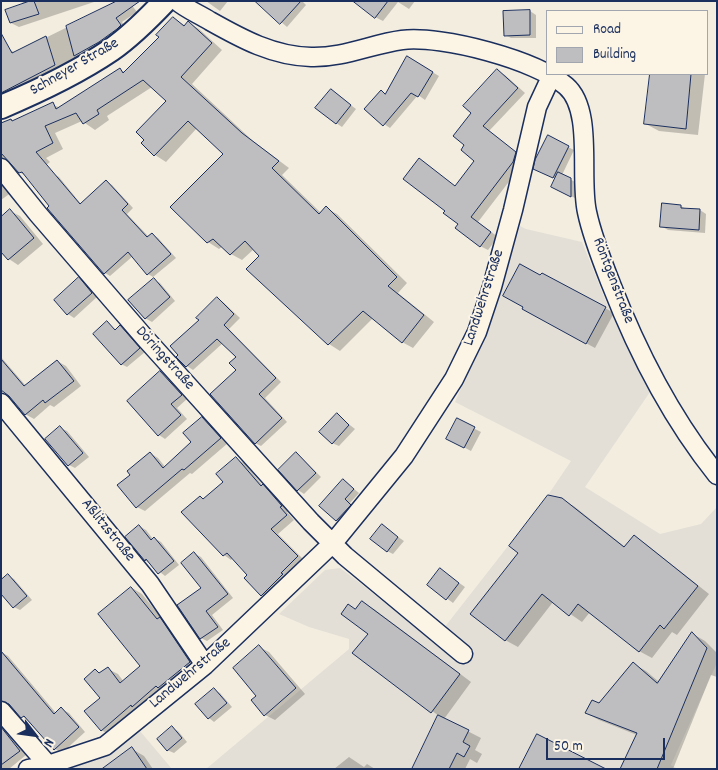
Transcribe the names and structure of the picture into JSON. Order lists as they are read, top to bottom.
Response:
{
  "streets": {
    "street": [
      "Schneyer Straße",
      "Röntgenstraße",
      "Landwehrstraße",
      "Döringstraße",
      "Aßlitzstraße"
    ]
  },
  "crossings": [
    ["Röntgenstraße", "Landwehrstraße"],
    ["Landwehrstraße", "Döringstraße"],
    ["Landwehrstraße", "Aßlitzstraße"]
  ],
  "legend": ["Road", "Building"],
  "scale_bar": "50 m",
  "north": "bottom right"
}
